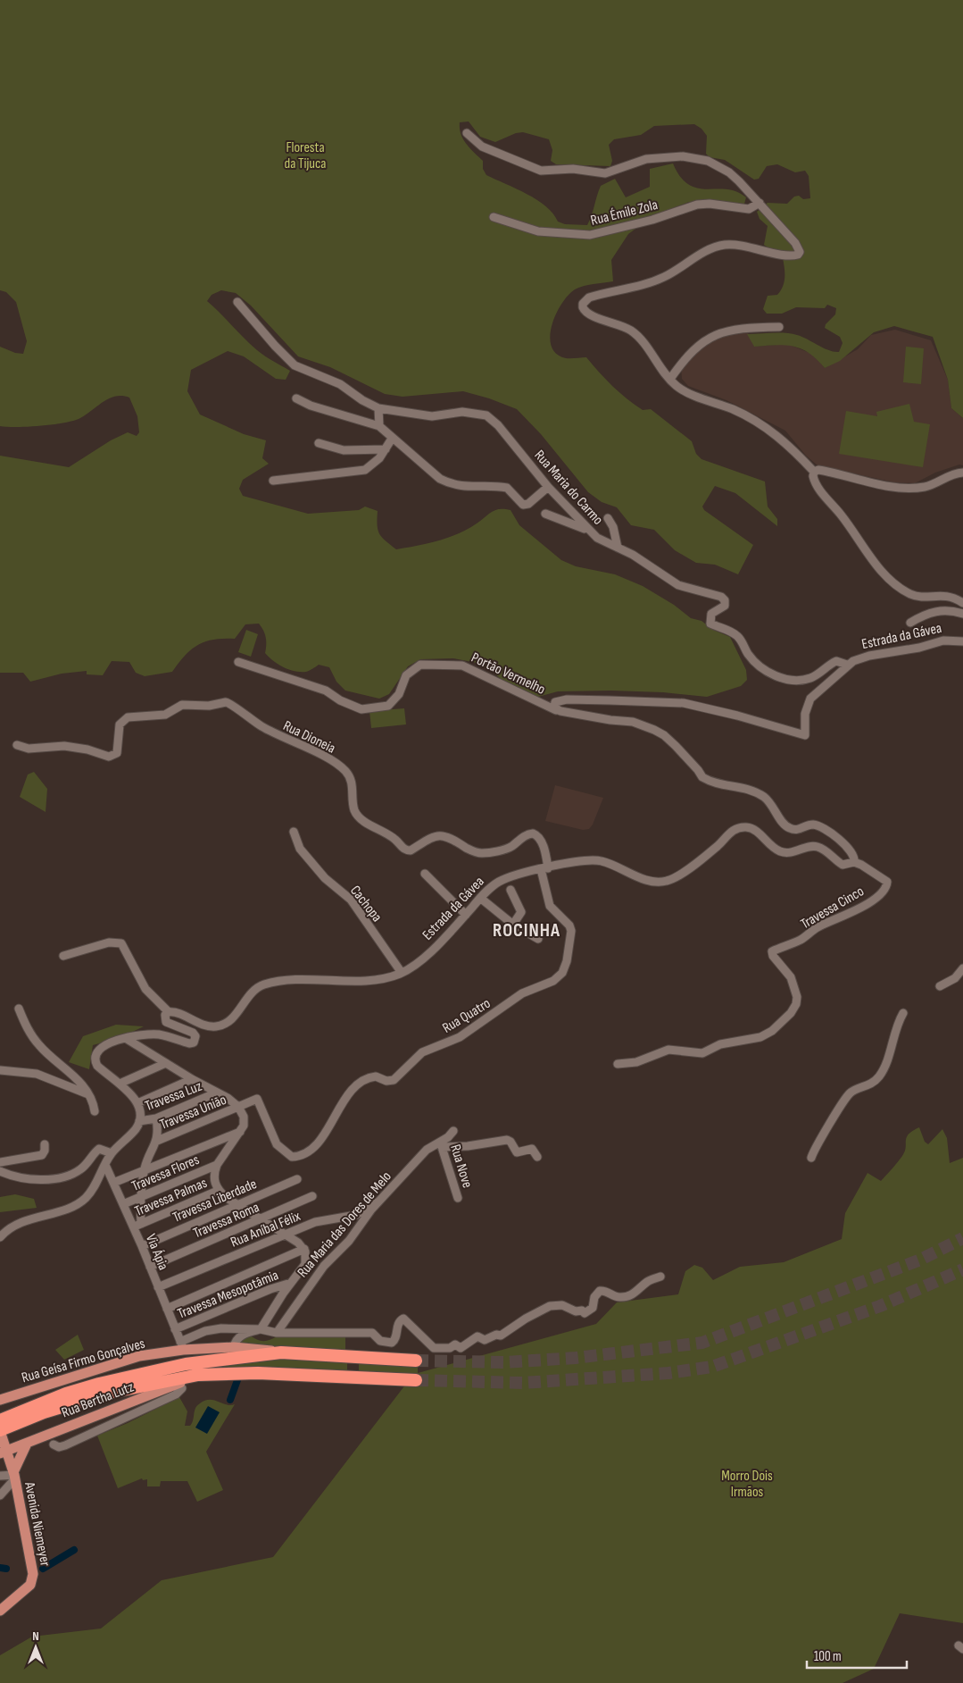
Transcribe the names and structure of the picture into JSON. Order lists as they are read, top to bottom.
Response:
{
  "streets": {
    "main road": ["Rua Geísa Firmo Gonçalves", "Rua Bertha Lutz", "Avenida Niemeyer"],
    "street": [
      "Rua Émile Zola",
      "Rua Maria do Carmo",
      "Estrada da Gávea",
      "Portão Vermelho",
      "Rua Dioneia",
      "Cachopa",
      "Travessa Cinco",
      "Rua Quatro",
      "Travessa Luz",
      "Travessa União",
      "Rua Nove",
      "Travessa Flores",
      "Travessa Palmas",
      "Travessa Liberdade",
      "Travessa Roma",
      "Rua Maria das Dores de Melo",
      "Rua Aníbal Félix",
      "Via Ápia",
      "Travessa Mesopotâmia"
    ]
  },
  "crossings": [
    ["Rua Maria do Carmo", "Estrada da Gávea"],
    ["Estrada da Gávea", "Portão Vermelho"],
    ["Estrada da Gávea", "Rua Dioneia"],
    ["Estrada da Gávea", "Cachopa"],
    ["Estrada da Gávea", "Travessa Cinco"],
    ["Estrada da Gávea", "Rua Quatro"],
    ["Rua Dioneia", "Rua Quatro"],
    ["Rua Quatro", "Travessa União"],
    ["Rua Nove", "Rua Maria das Dores de Melo"],
    ["Travessa Flores", "Via Ápia"],
    ["Travessa Palmas", "Via Ápia"],
    ["Travessa Liberdade", "Via Ápia"],
    ["Travessa Roma", "Via Ápia"],
    ["Rua Maria das Dores de Melo", "Rua Aníbal Félix"],
    ["Rua Aníbal Félix", "Via Ápia"],
    ["Via Ápia", "Travessa Mesopotâmia"],
    ["Via Ápia", "Rua Geísa Firmo Gonçalves"],
    ["Rua Bertha Lutz", "Avenida Niemeyer"]
  ],
  "districts": ["ROCINHA"],
  "parks": ["Floresta da Tijuca", "Morro Dois Irmãos"],
  "scale_bar": "100 m",
  "north": "top"
}
